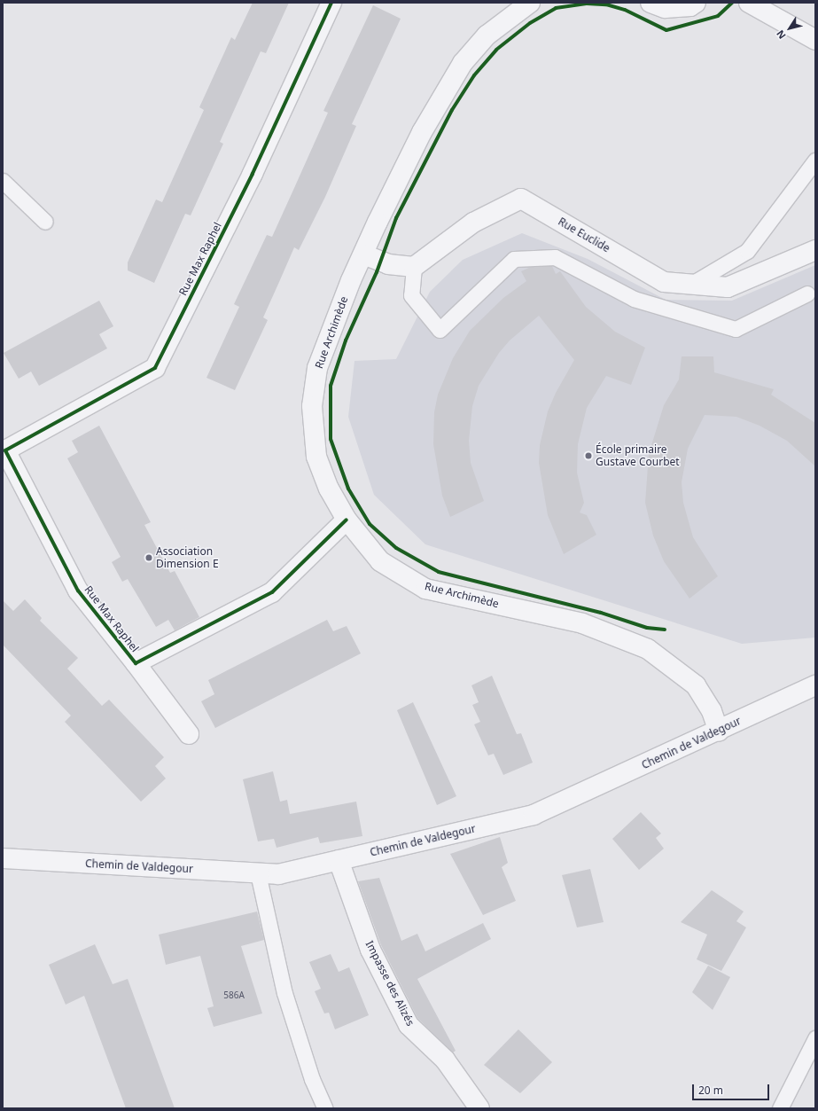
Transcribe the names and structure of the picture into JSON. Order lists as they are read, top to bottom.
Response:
{
  "streets": {
    "street": [
      "Rue Euclide",
      "Rue Max Raphel",
      "Rue Archimède",
      "Chemin de Valdegour",
      "Impasse des Alizés"
    ]
  },
  "crossings": [
    ["Rue Max Raphel", "Rue Archimède"],
    ["Rue Archimède", "Chemin de Valdegour"],
    ["Chemin de Valdegour", "Impasse des Alizés"]
  ],
  "places": ["École primaire Gustave Courbet", "Association Dimension E"],
  "house_numbers": ["586A"],
  "scale_bar": "20 m",
  "north": "bottom left"
}
